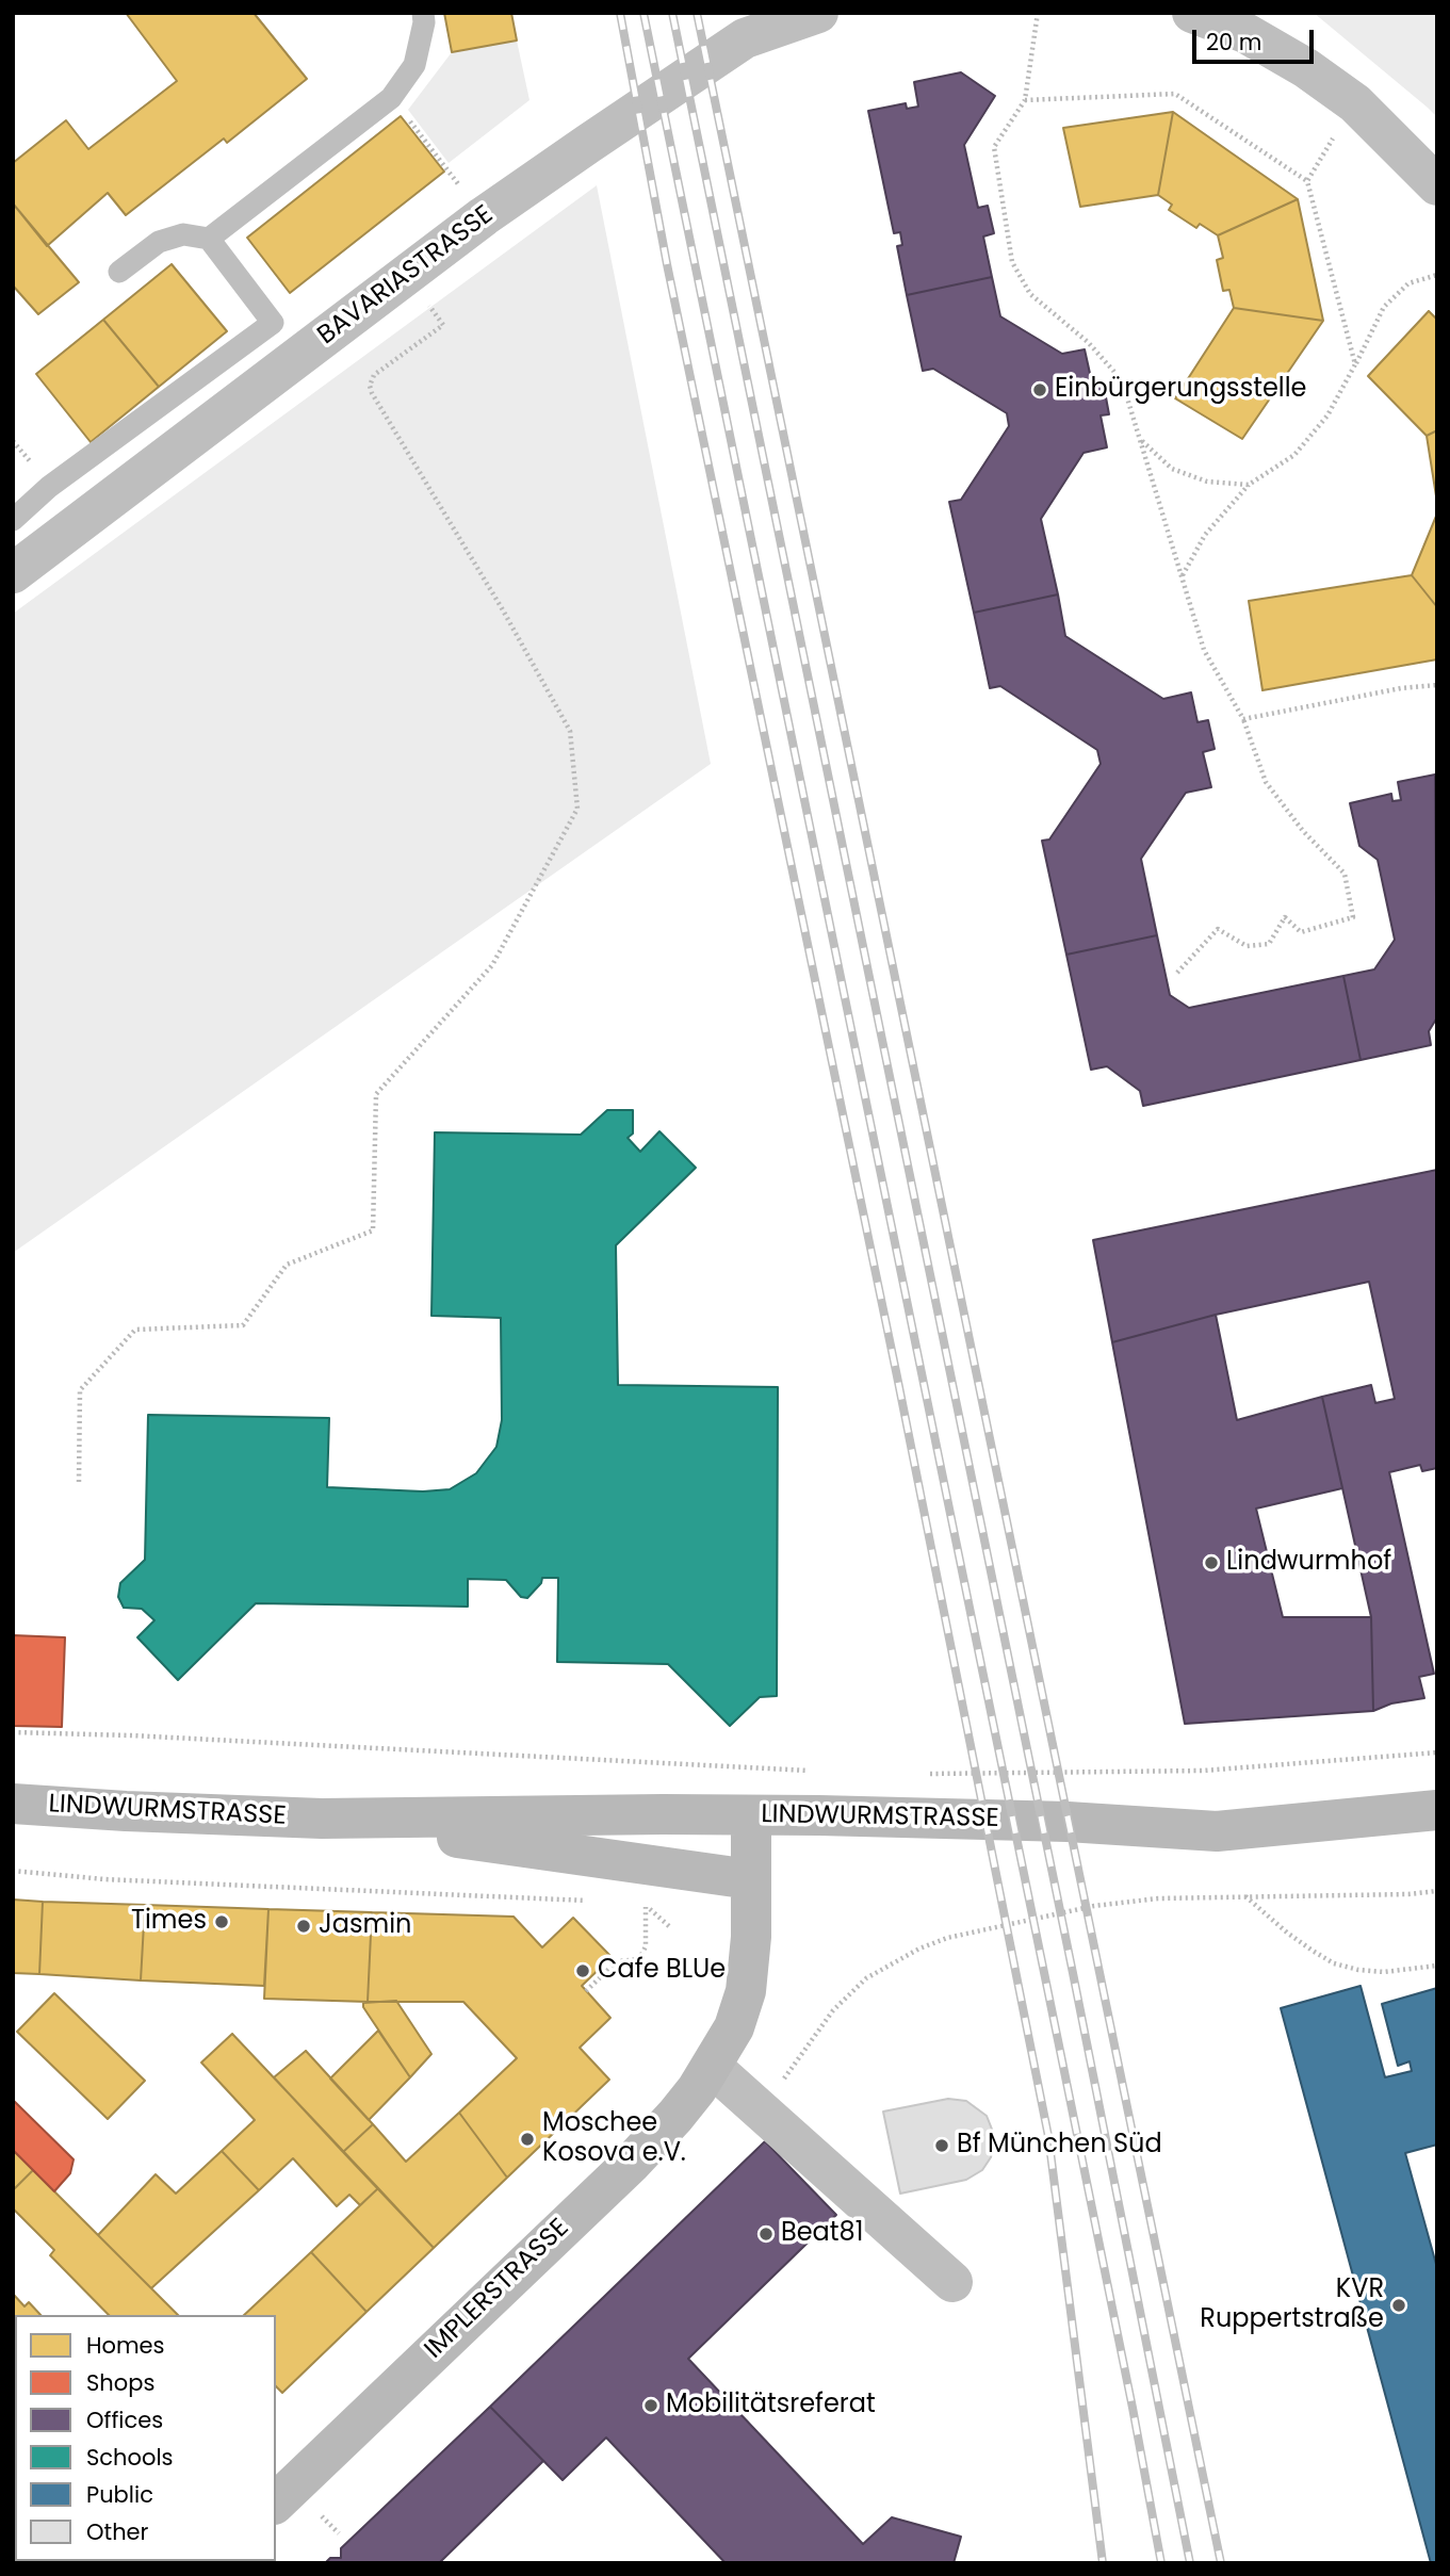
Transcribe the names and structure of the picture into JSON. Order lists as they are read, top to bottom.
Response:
{
  "streets": {
    "main road": ["LINDWURMSTRASSE", "IMPLERSTRASSE"],
    "street": ["BAVARIASTRASSE"]
  },
  "crossings": [
    ["LINDWURMSTRASSE", "IMPLERSTRASSE"]
  ],
  "places": [
    "Einbürgerungsstelle",
    "Lindwurmhof",
    "Times",
    "Jasmin",
    "Cafe BLUe",
    "Moschee Kosova e.V.",
    "Bf München Süd",
    "Beat81",
    "KVR Ruppertstraße",
    "Mobilitätsreferat"
  ],
  "legend": [
    "Homes",
    "Shops",
    "Offices",
    "Schools",
    "Public",
    "Other"
  ],
  "scale_bar": "20 m"
}
